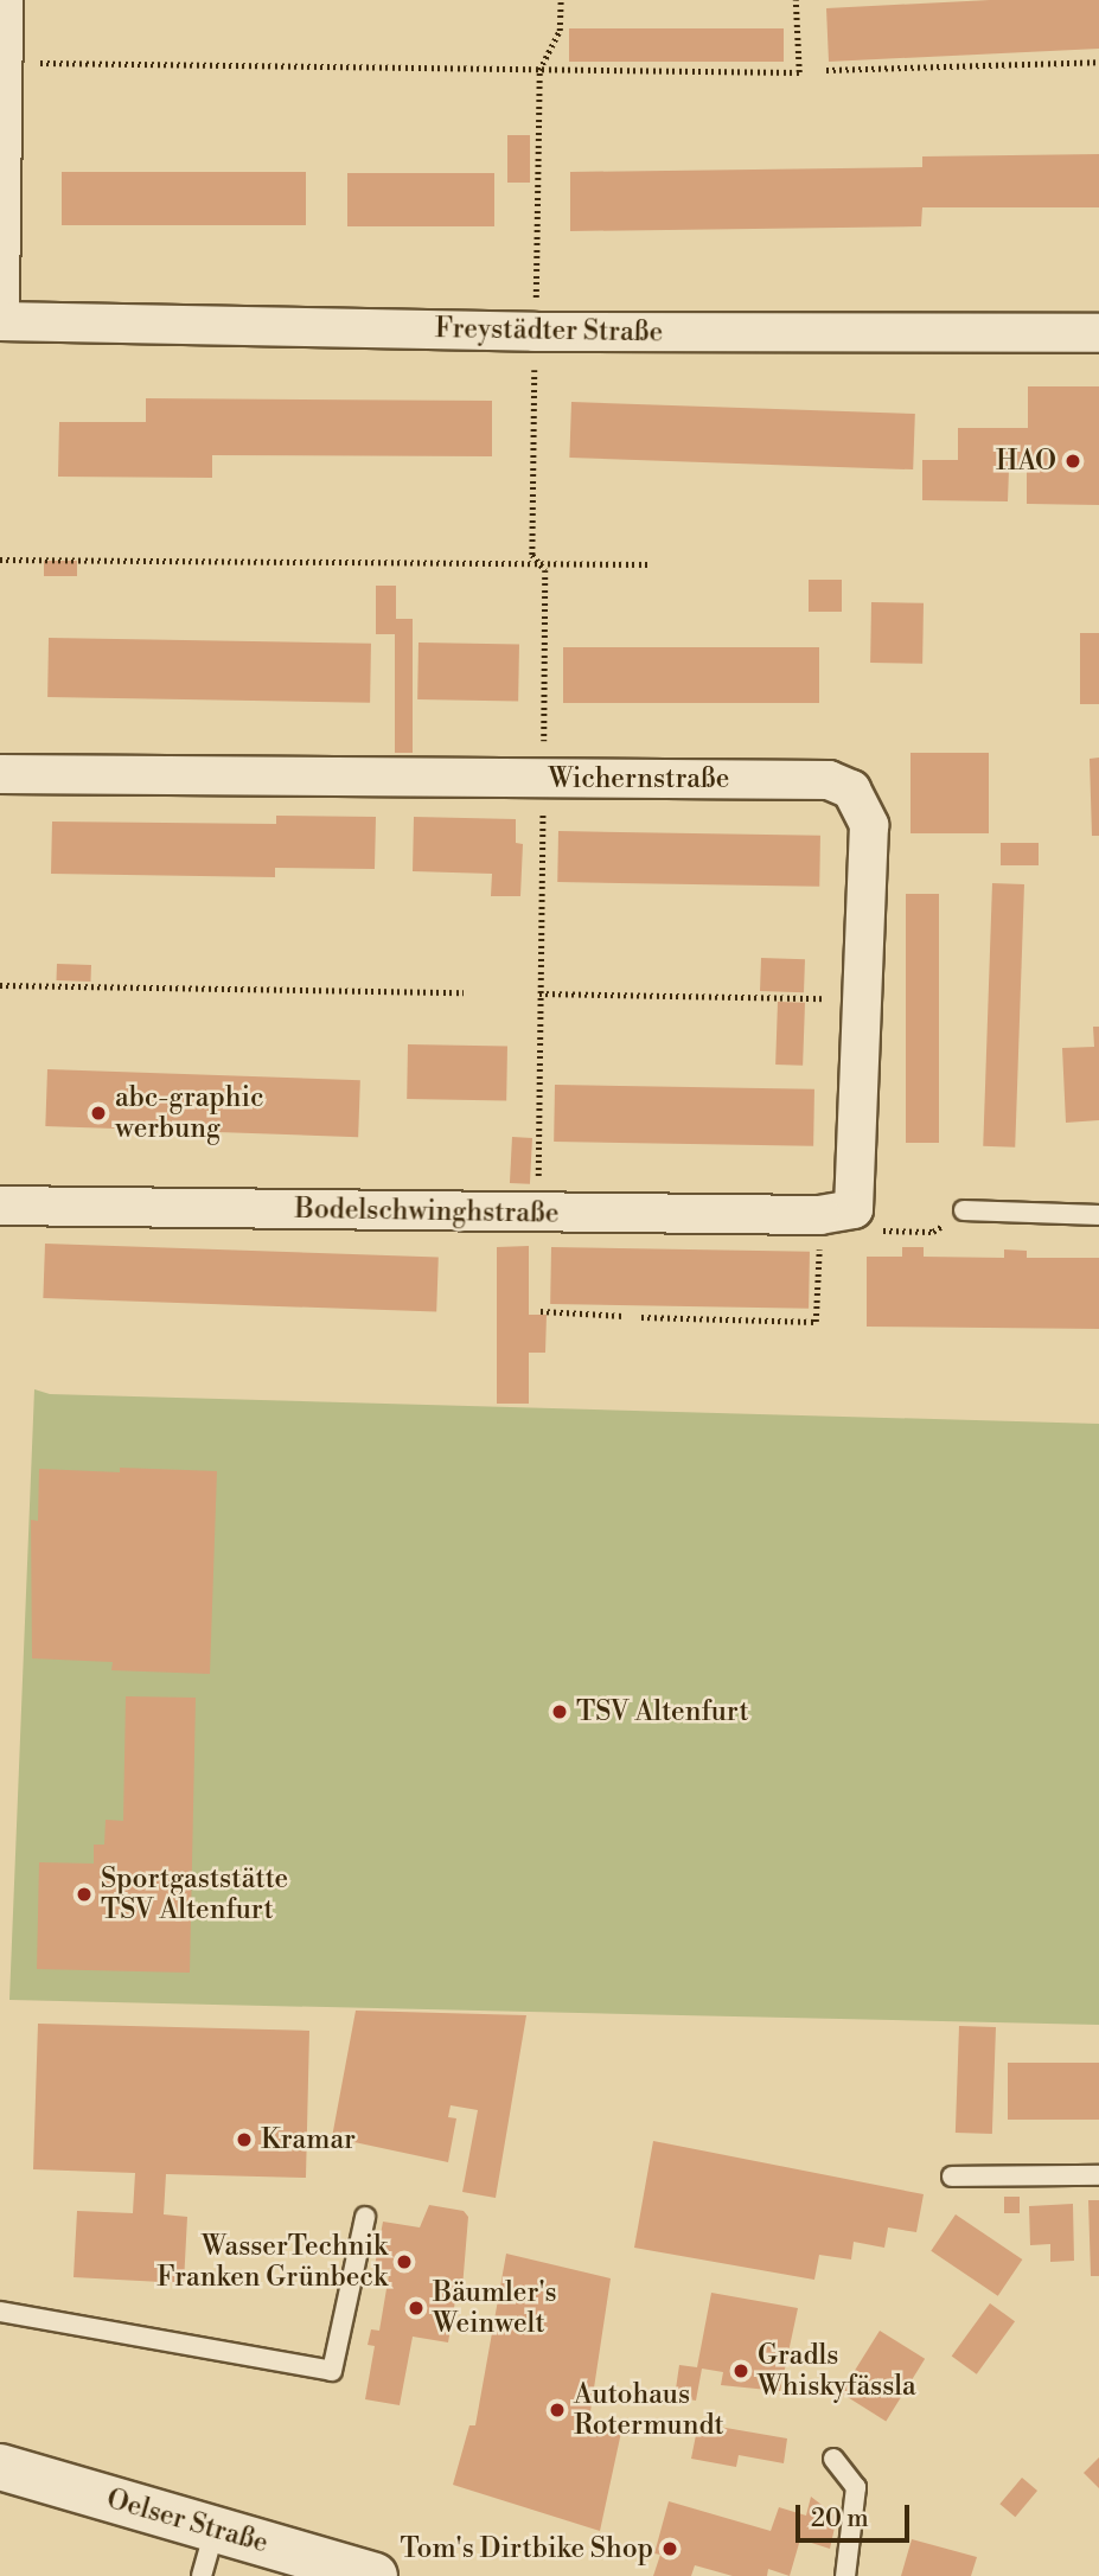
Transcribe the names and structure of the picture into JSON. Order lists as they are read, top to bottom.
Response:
{
  "streets": {
    "main road": ["Oelser Straße"],
    "street": ["Freystädter Straße", "Wichernstraße", "Bodelschwinghstraße"]
  },
  "crossings": [
    ["Wichernstraße", "Bodelschwinghstraße"]
  ],
  "places": [
    "HAO",
    "abc-graphic werbung",
    "TSV Altenfurt",
    "Sportgaststätte TSV Altenfurt",
    "Kramar",
    "WasserTechnik Franken Grünbeck",
    "Bäumler's Weinwelt",
    "Gradls Whiskyfässla",
    "Autohaus Rotermundt",
    "Tom's Dirtbike Shop"
  ],
  "scale_bar": "20 m"
}
